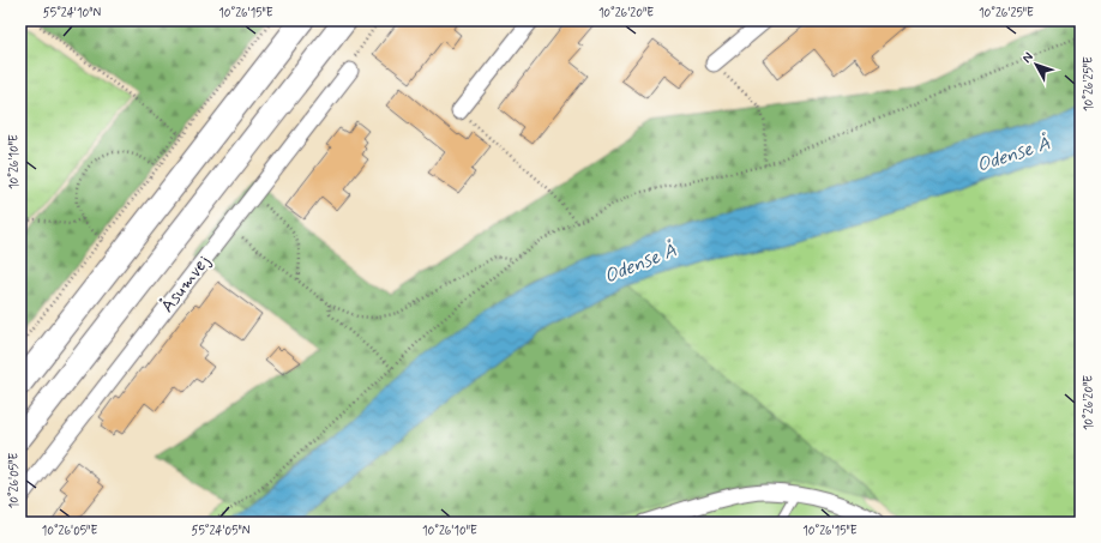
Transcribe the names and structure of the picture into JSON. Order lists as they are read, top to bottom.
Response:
{
  "streets": {
    "street": ["Åsumvej"]
  },
  "water": ["Odense Å"],
  "north": "top left",
  "coordinates": [
    "55°24'10\"N",
    "10°26'15\"E",
    "10°26'20\"E",
    "10°26'25\"E",
    "10°26'10\"E",
    "10°26'05\"E",
    "55°24'05\"N"
  ]
}
